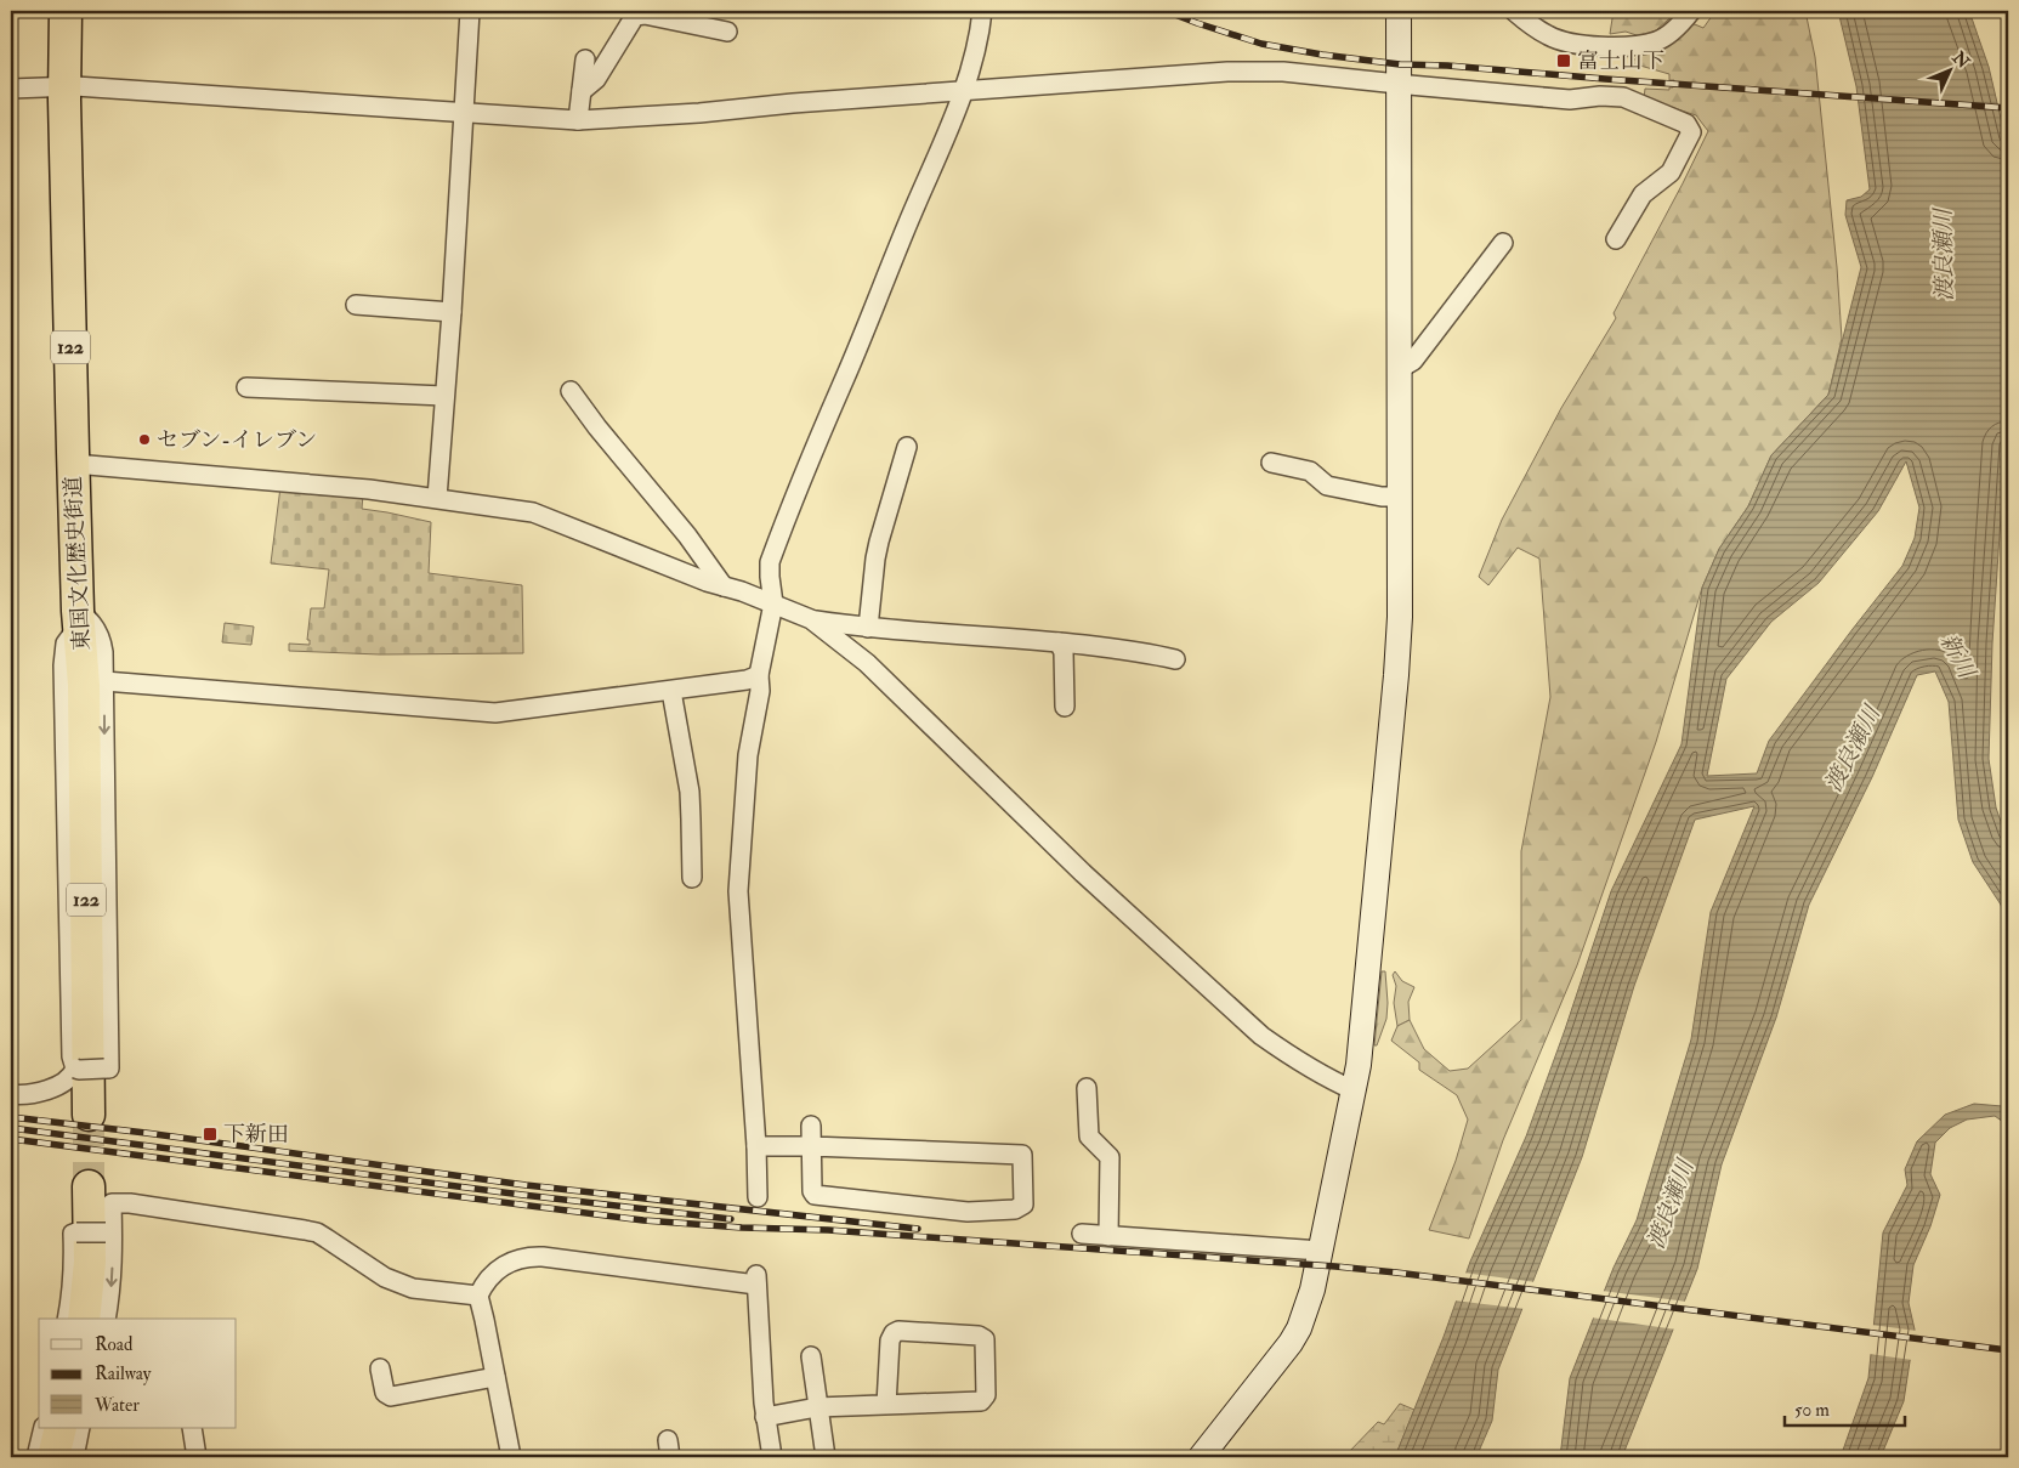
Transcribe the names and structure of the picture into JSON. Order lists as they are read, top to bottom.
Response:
{
  "streets": {
    "highway": ["122", "東国文化歴史街道"]
  },
  "water": ["渡良瀬川", "新川"],
  "places": {
    "transit": ["富士山下", "下新田"],
    "other": ["セブン-イレブン"]
  },
  "legend": ["Road", "Railway", "Water"],
  "scale_bar": "50 m",
  "north": "top right"
}
